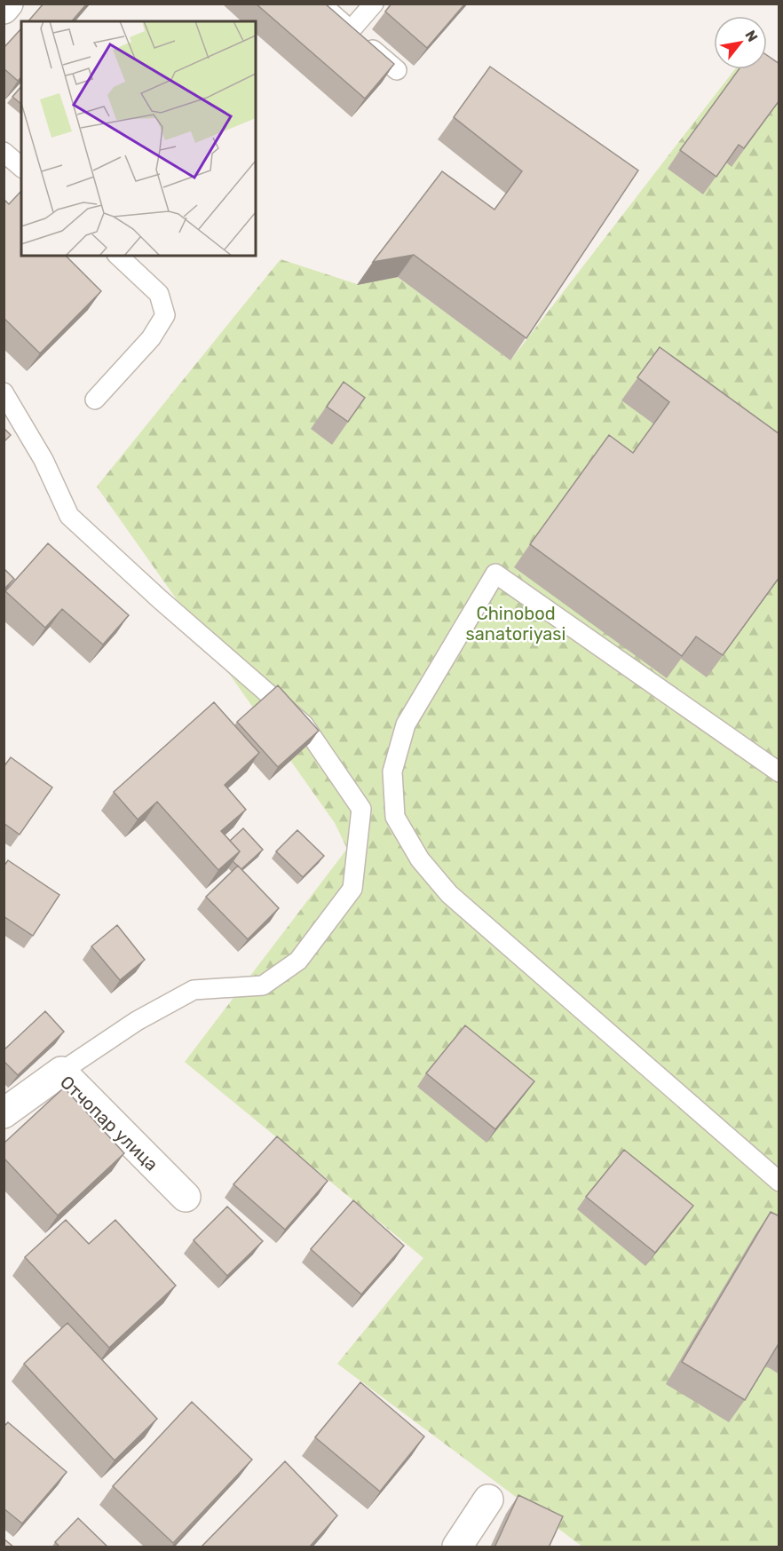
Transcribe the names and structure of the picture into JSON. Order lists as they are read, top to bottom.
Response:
{
  "streets": {
    "street": ["Отчопар улица"]
  },
  "parks": ["Chinobod sanatoriyasi"],
  "north": "top right"
}
